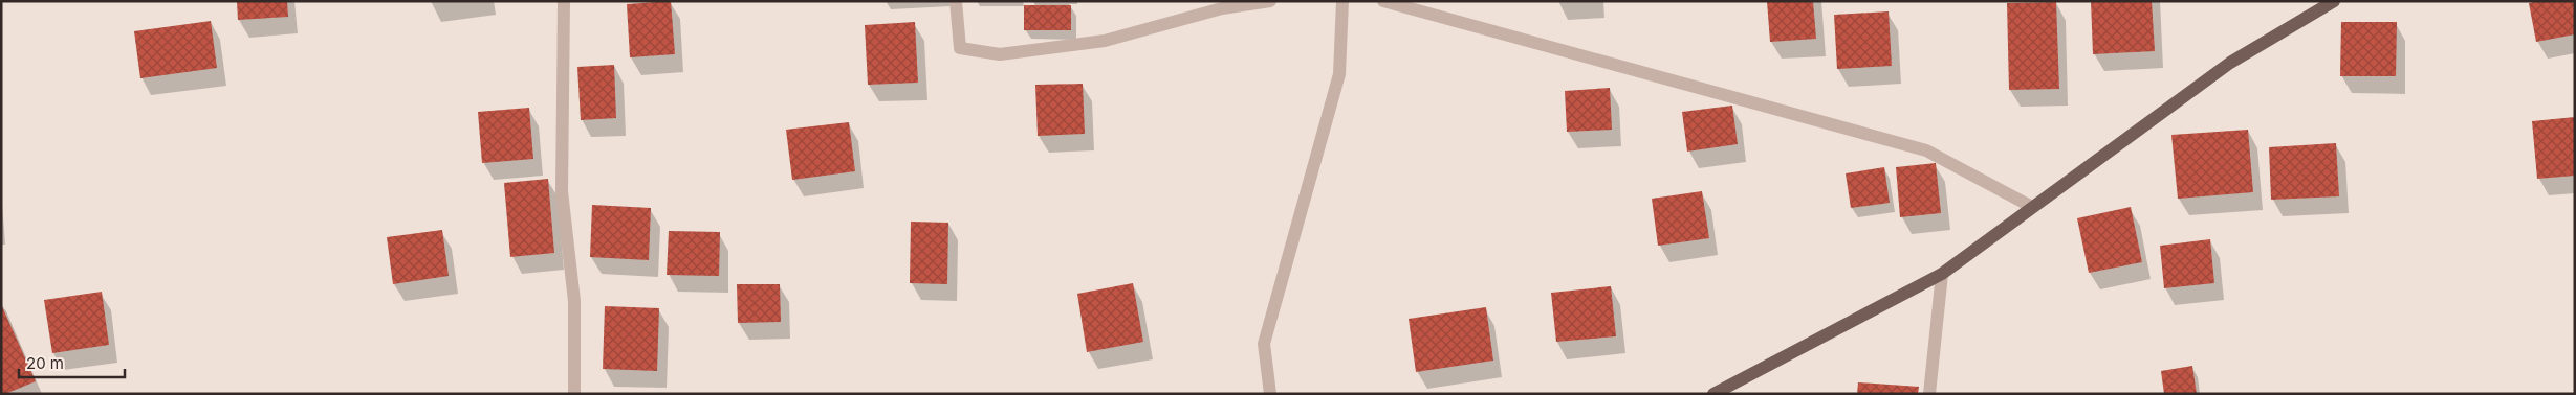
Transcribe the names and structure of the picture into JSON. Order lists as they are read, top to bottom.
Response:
{
  "scale_bar": "20 m"
}
